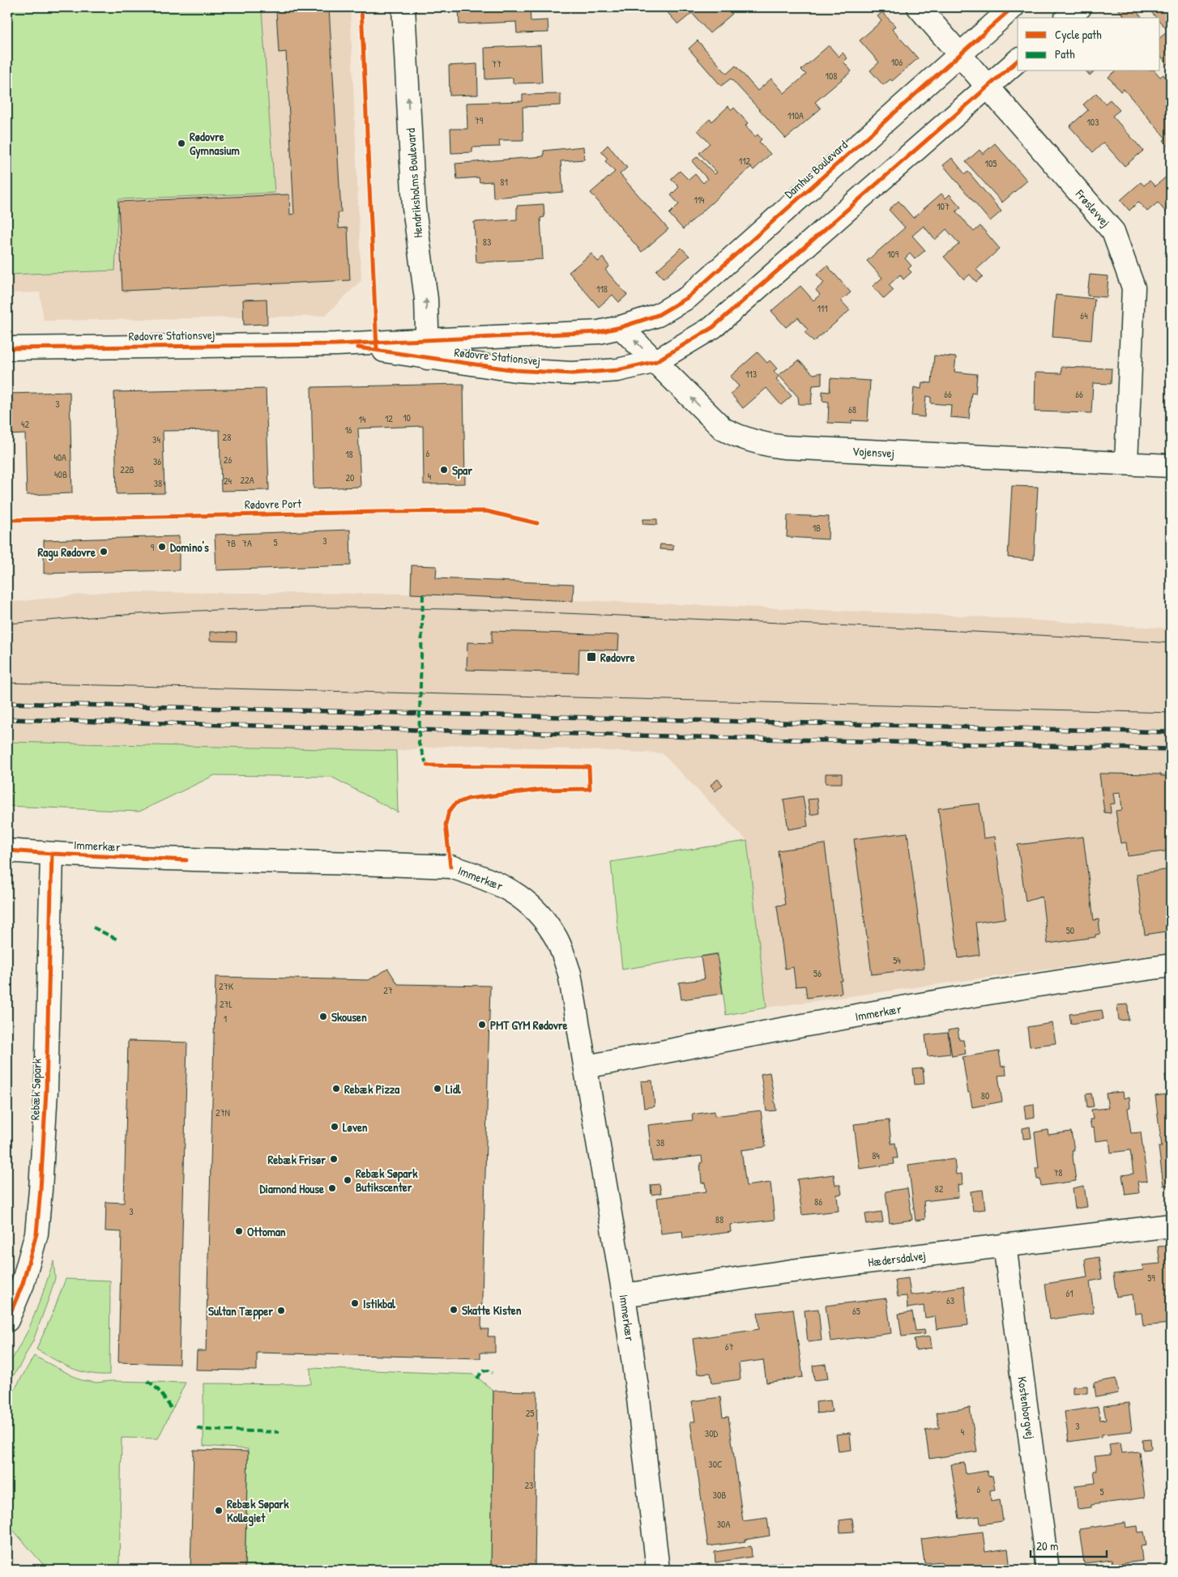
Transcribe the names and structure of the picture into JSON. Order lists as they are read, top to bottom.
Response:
{
  "streets": {
    "street": [
      "Damhus Boulevard",
      "Hendriksholms Boulevard",
      "Frøslevvej",
      "Rødovre Stationsvej",
      "Vojensvej",
      "Immerkær",
      "Rebæk Søpark",
      "Hædersdalvej",
      "Kostenborgvej"
    ],
    "cycle path": ["Rødovre Port"]
  },
  "crossings": [
    ["Damhus Boulevard", "Frøslevvej"],
    ["Damhus Boulevard", "Rødovre Stationsvej"],
    ["Damhus Boulevard", "Vojensvej"],
    ["Hendriksholms Boulevard", "Rødovre Stationsvej"],
    ["Frøslevvej", "Vojensvej"],
    ["Rødovre Stationsvej", "Vojensvej"],
    ["Immerkær", "Rebæk Søpark"],
    ["Immerkær", "Hædersdalvej"],
    ["Hædersdalvej", "Kostenborgvej"]
  ],
  "one_way": ["Hendriksholms Boulevard", "Vojensvej"],
  "places": {
    "other": [
      "Rødovre Gymnasium",
      "Spar",
      "Domino's",
      "Ragu Rødovre",
      "Skousen",
      "PMT GYM Rødovre",
      "Rebæk Pizza",
      "Lidl",
      "Løven",
      "Rebæk Frisør",
      "Rebæk Søpark Butikscenter",
      "Diamond House",
      "Ottoman",
      "Istikbal",
      "Skatte Kisten",
      "Sultan Tæpper",
      "Rebæk Søpark Kollegiet"
    ],
    "transit": ["Rødovre"]
  },
  "house_numbers": [
    "106",
    "77",
    "108",
    "110A",
    "79",
    "103",
    "112",
    "105",
    "81",
    "114",
    "107",
    "83",
    "109",
    "118",
    "111",
    "64",
    "113",
    "66",
    "66",
    "3",
    "68",
    "10",
    "12",
    "14",
    "42",
    "16",
    "28",
    "34",
    "6",
    "18",
    "40A",
    "26",
    "36",
    "22B",
    "40B",
    "4",
    "20",
    "22A",
    "24",
    "38",
    "1B",
    "3",
    "5",
    "7B",
    "7A",
    "9",
    "50",
    "54",
    "56",
    "27K",
    "27",
    "27L",
    "1",
    "80",
    "27N",
    "38",
    "84",
    "78",
    "82",
    "86",
    "3",
    "88",
    "59",
    "61",
    "63",
    "65",
    "67",
    "25",
    "3",
    "4",
    "30D",
    "30C",
    "23",
    "6",
    "5",
    "30B",
    "30A"
  ],
  "legend": ["Cycle path", "Path"],
  "scale_bar": "20 m"
}
